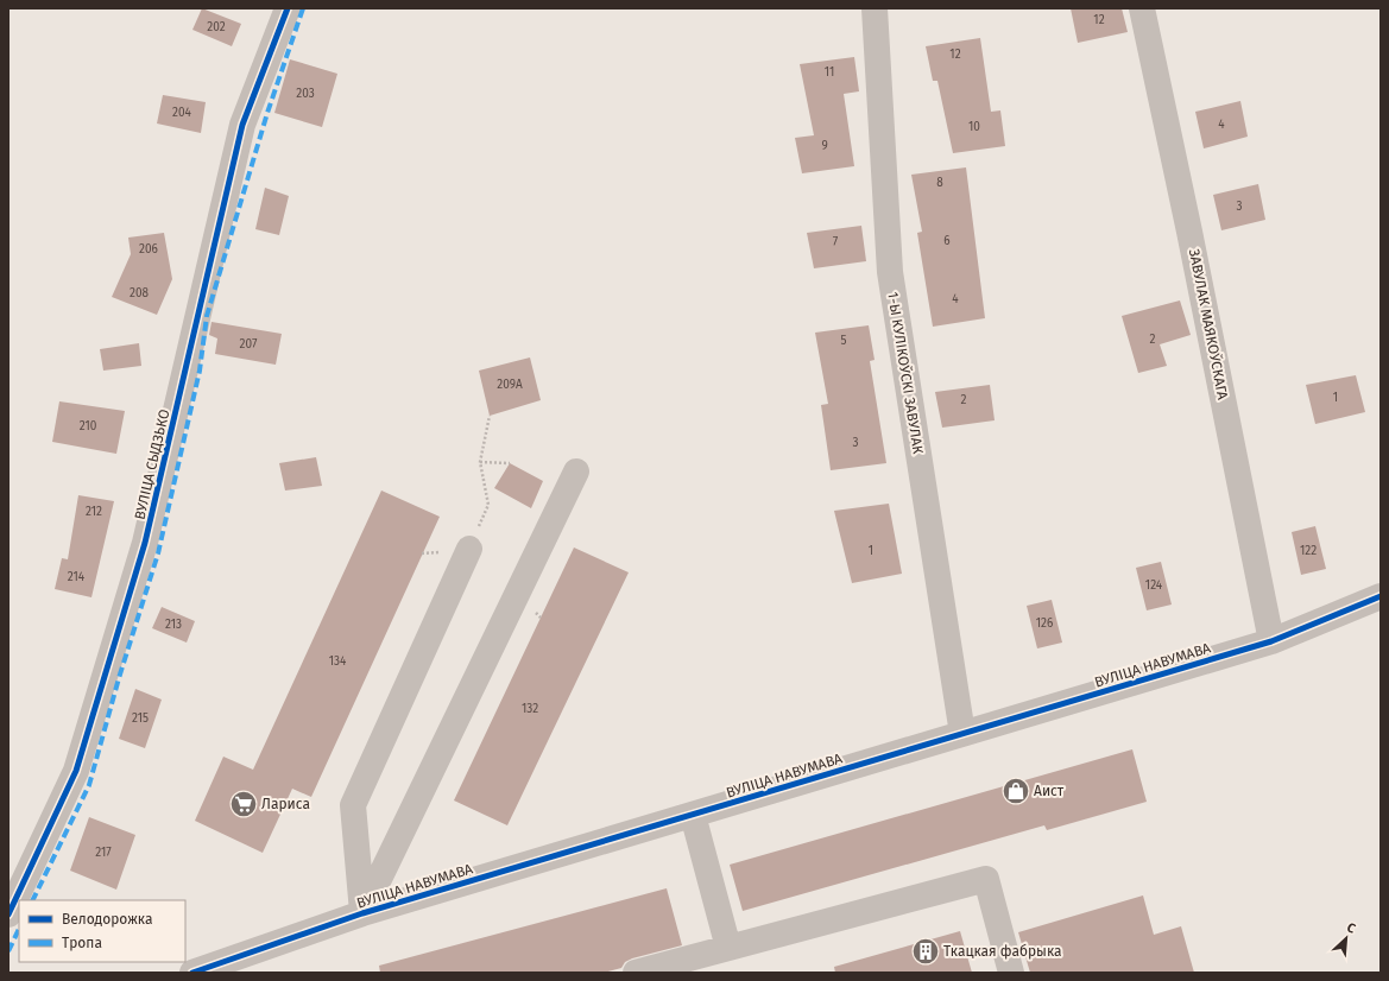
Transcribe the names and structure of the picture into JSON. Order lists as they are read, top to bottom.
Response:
{
  "streets": {
    "street": [
      "ЗАВУЛАК МАЯКОЎСКАГА",
      "1-Ы КУЛІКОЎСКІ ЗАВУЛАК",
      "ВУЛІЦА СЫДЗЬКО",
      "ВУЛІЦА НАВУМАВА"
    ]
  },
  "crossings": [
    ["ЗАВУЛАК МАЯКОЎСКАГА", "ВУЛІЦА НАВУМАВА"],
    ["1-Ы КУЛІКОЎСКІ ЗАВУЛАК", "ВУЛІЦА НАВУМАВА"]
  ],
  "places": {
    "shop": ["Аист"],
    "supermarket": ["Лариса"],
    "building": ["Ткацкая фабрыка"]
  },
  "house_numbers": [
    "12",
    "202",
    "12",
    "11",
    "203",
    "204",
    "4",
    "10",
    "9",
    "8",
    "3",
    "6",
    "7",
    "206",
    "208",
    "4",
    "2",
    "5",
    "207",
    "209А",
    "1",
    "2",
    "210",
    "3",
    "212",
    "1",
    "122",
    "214",
    "124",
    "126",
    "213",
    "134",
    "132",
    "215",
    "217"
  ],
  "legend": ["Велодорожка", "Тропа"],
  "north": "top right"
}
